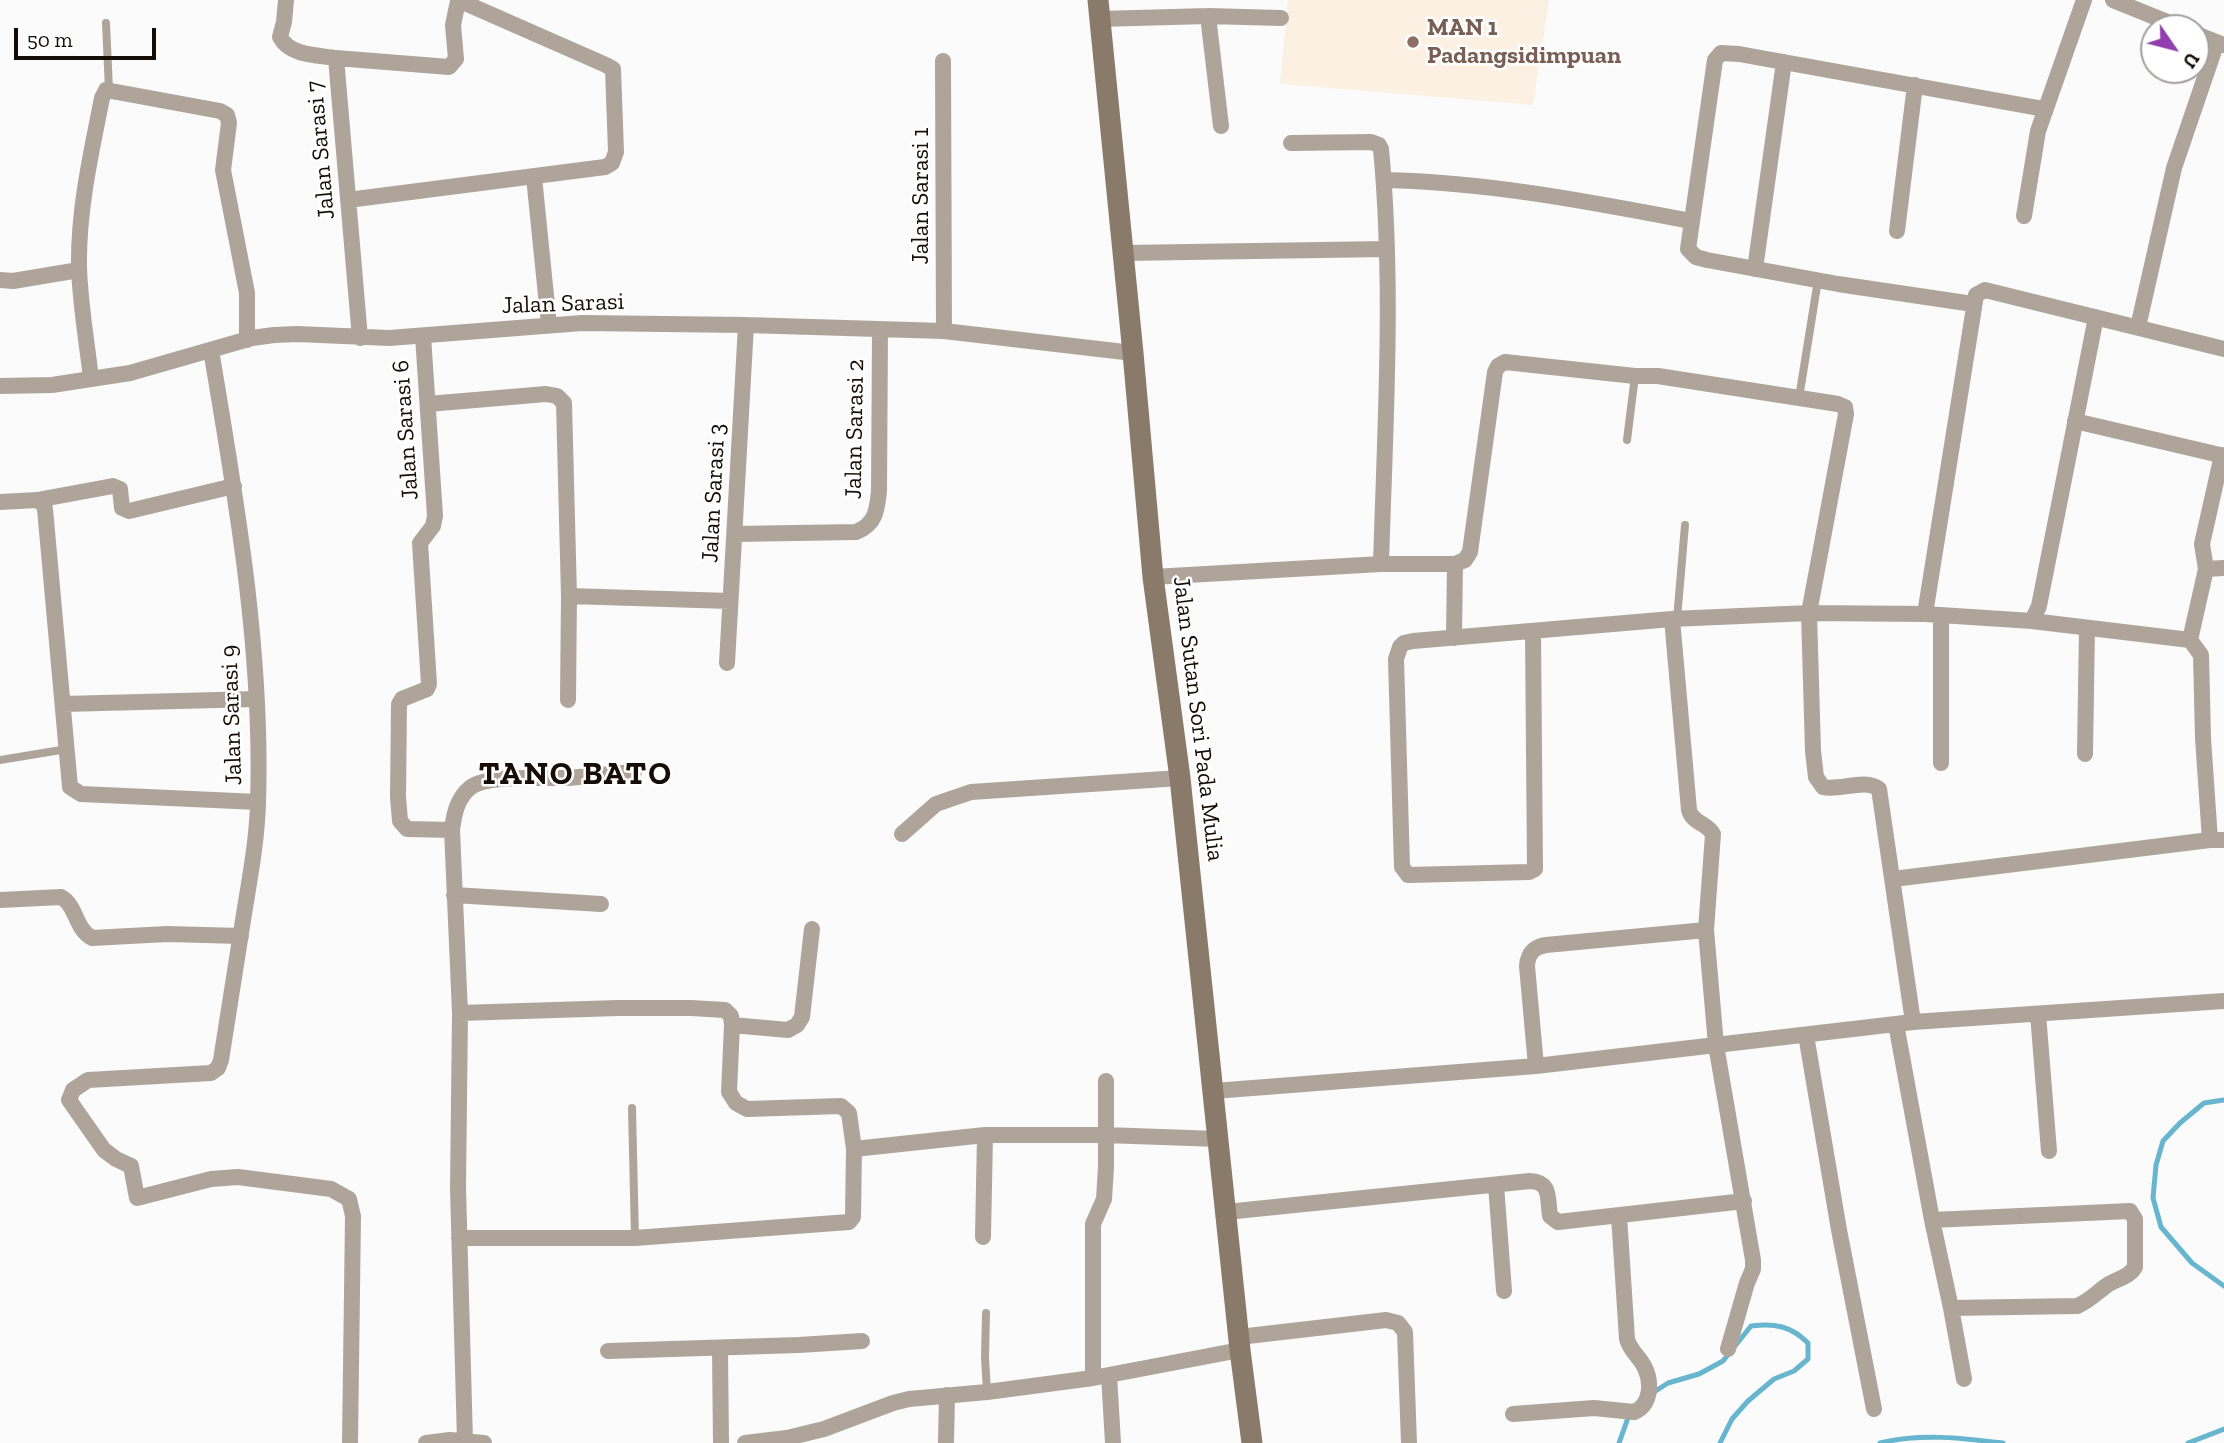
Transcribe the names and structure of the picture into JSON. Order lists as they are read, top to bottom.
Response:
{
  "streets": {
    "street": [
      "Jalan Sarasi 7",
      "Jalan Sarasi 1",
      "Jalan Sarasi",
      "Jalan Sarasi 2",
      "Jalan Sarasi 6",
      "Jalan Sarasi 3",
      "Jalan Sarasi 9",
      "Jalan Sutan Sori Pada Mulia"
    ]
  },
  "crossings": [
    ["Jalan Sarasi 7", "Jalan Sarasi"],
    ["Jalan Sarasi 1", "Jalan Sarasi"],
    ["Jalan Sarasi", "Jalan Sarasi 2"],
    ["Jalan Sarasi", "Jalan Sarasi 6"],
    ["Jalan Sarasi", "Jalan Sarasi 3"],
    ["Jalan Sarasi", "Jalan Sarasi 9"],
    ["Jalan Sarasi", "Jalan Sutan Sori Pada Mulia"],
    ["Jalan Sarasi 2", "Jalan Sarasi 3"]
  ],
  "districts": ["TANO BATO"],
  "places": ["MAN 1 Padangsidimpuan"],
  "scale_bar": "50 m",
  "north": "bottom right"
}
